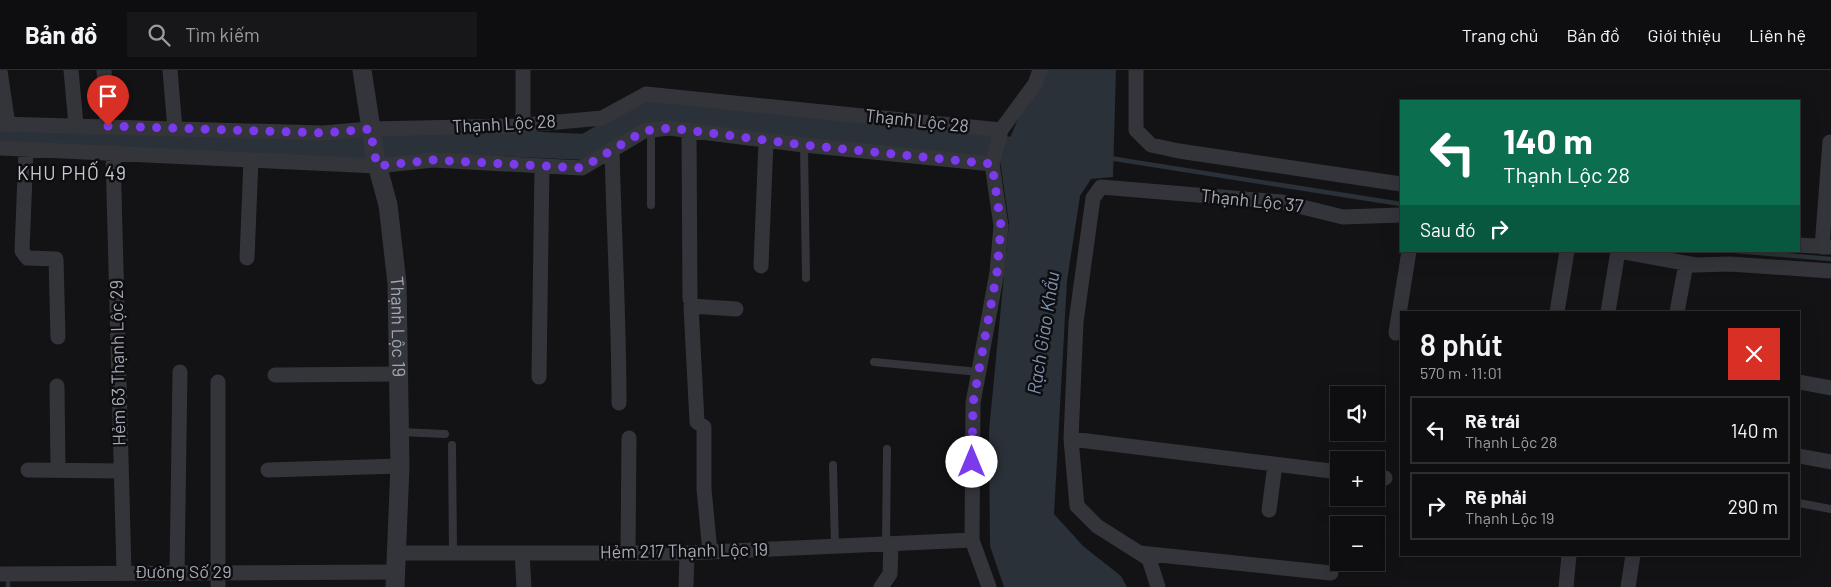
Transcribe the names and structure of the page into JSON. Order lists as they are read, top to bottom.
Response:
{
  "streets": {
    "street": [
      "Thạnh Lộc 28",
      "Thạnh Lộc 37",
      "Thạnh Lộc 19",
      "Hẻm 63 Thạnh Lộc 29",
      "Hẻm 217 Thạnh Lộc 19",
      "Đường Số 29"
    ]
  },
  "crossings": [
    ["Thạnh Lộc 28", "Thạnh Lộc 19"],
    ["Thạnh Lộc 28", "Hẻm 63 Thạnh Lộc 29"],
    ["Thạnh Lộc 19", "Hẻm 217 Thạnh Lộc 19"],
    ["Thạnh Lộc 19", "Đường Số 29"],
    ["Hẻm 63 Thạnh Lộc 29", "Đường Số 29"]
  ],
  "districts": ["KHU PHỐ 49"],
  "water": ["Rạch Giao Khẩu"],
  "page": {
    "header": "Bản đồ",
    "search": "Tìm kiếm",
    "nav": [
      "Trang chủ",
      "Bản đồ",
      "Giới thiệu",
      "Liên hệ"
    ],
    "turn": ["140 m", "Thạnh Lộc 28"],
    "then": "Sau đó",
    "heading": ["8 phút", "570 m · 11:01"],
    "map_buttons": ["+", "−"],
    "list": [
      {
        "name": "Rẽ trái",
        "note": "Thạnh Lộc 28",
        "value": "140 m"
      },
      {
        "name": "Rẽ phải",
        "note": "Thạnh Lộc 19",
        "value": "290 m"
      }
    ]
  }
}
